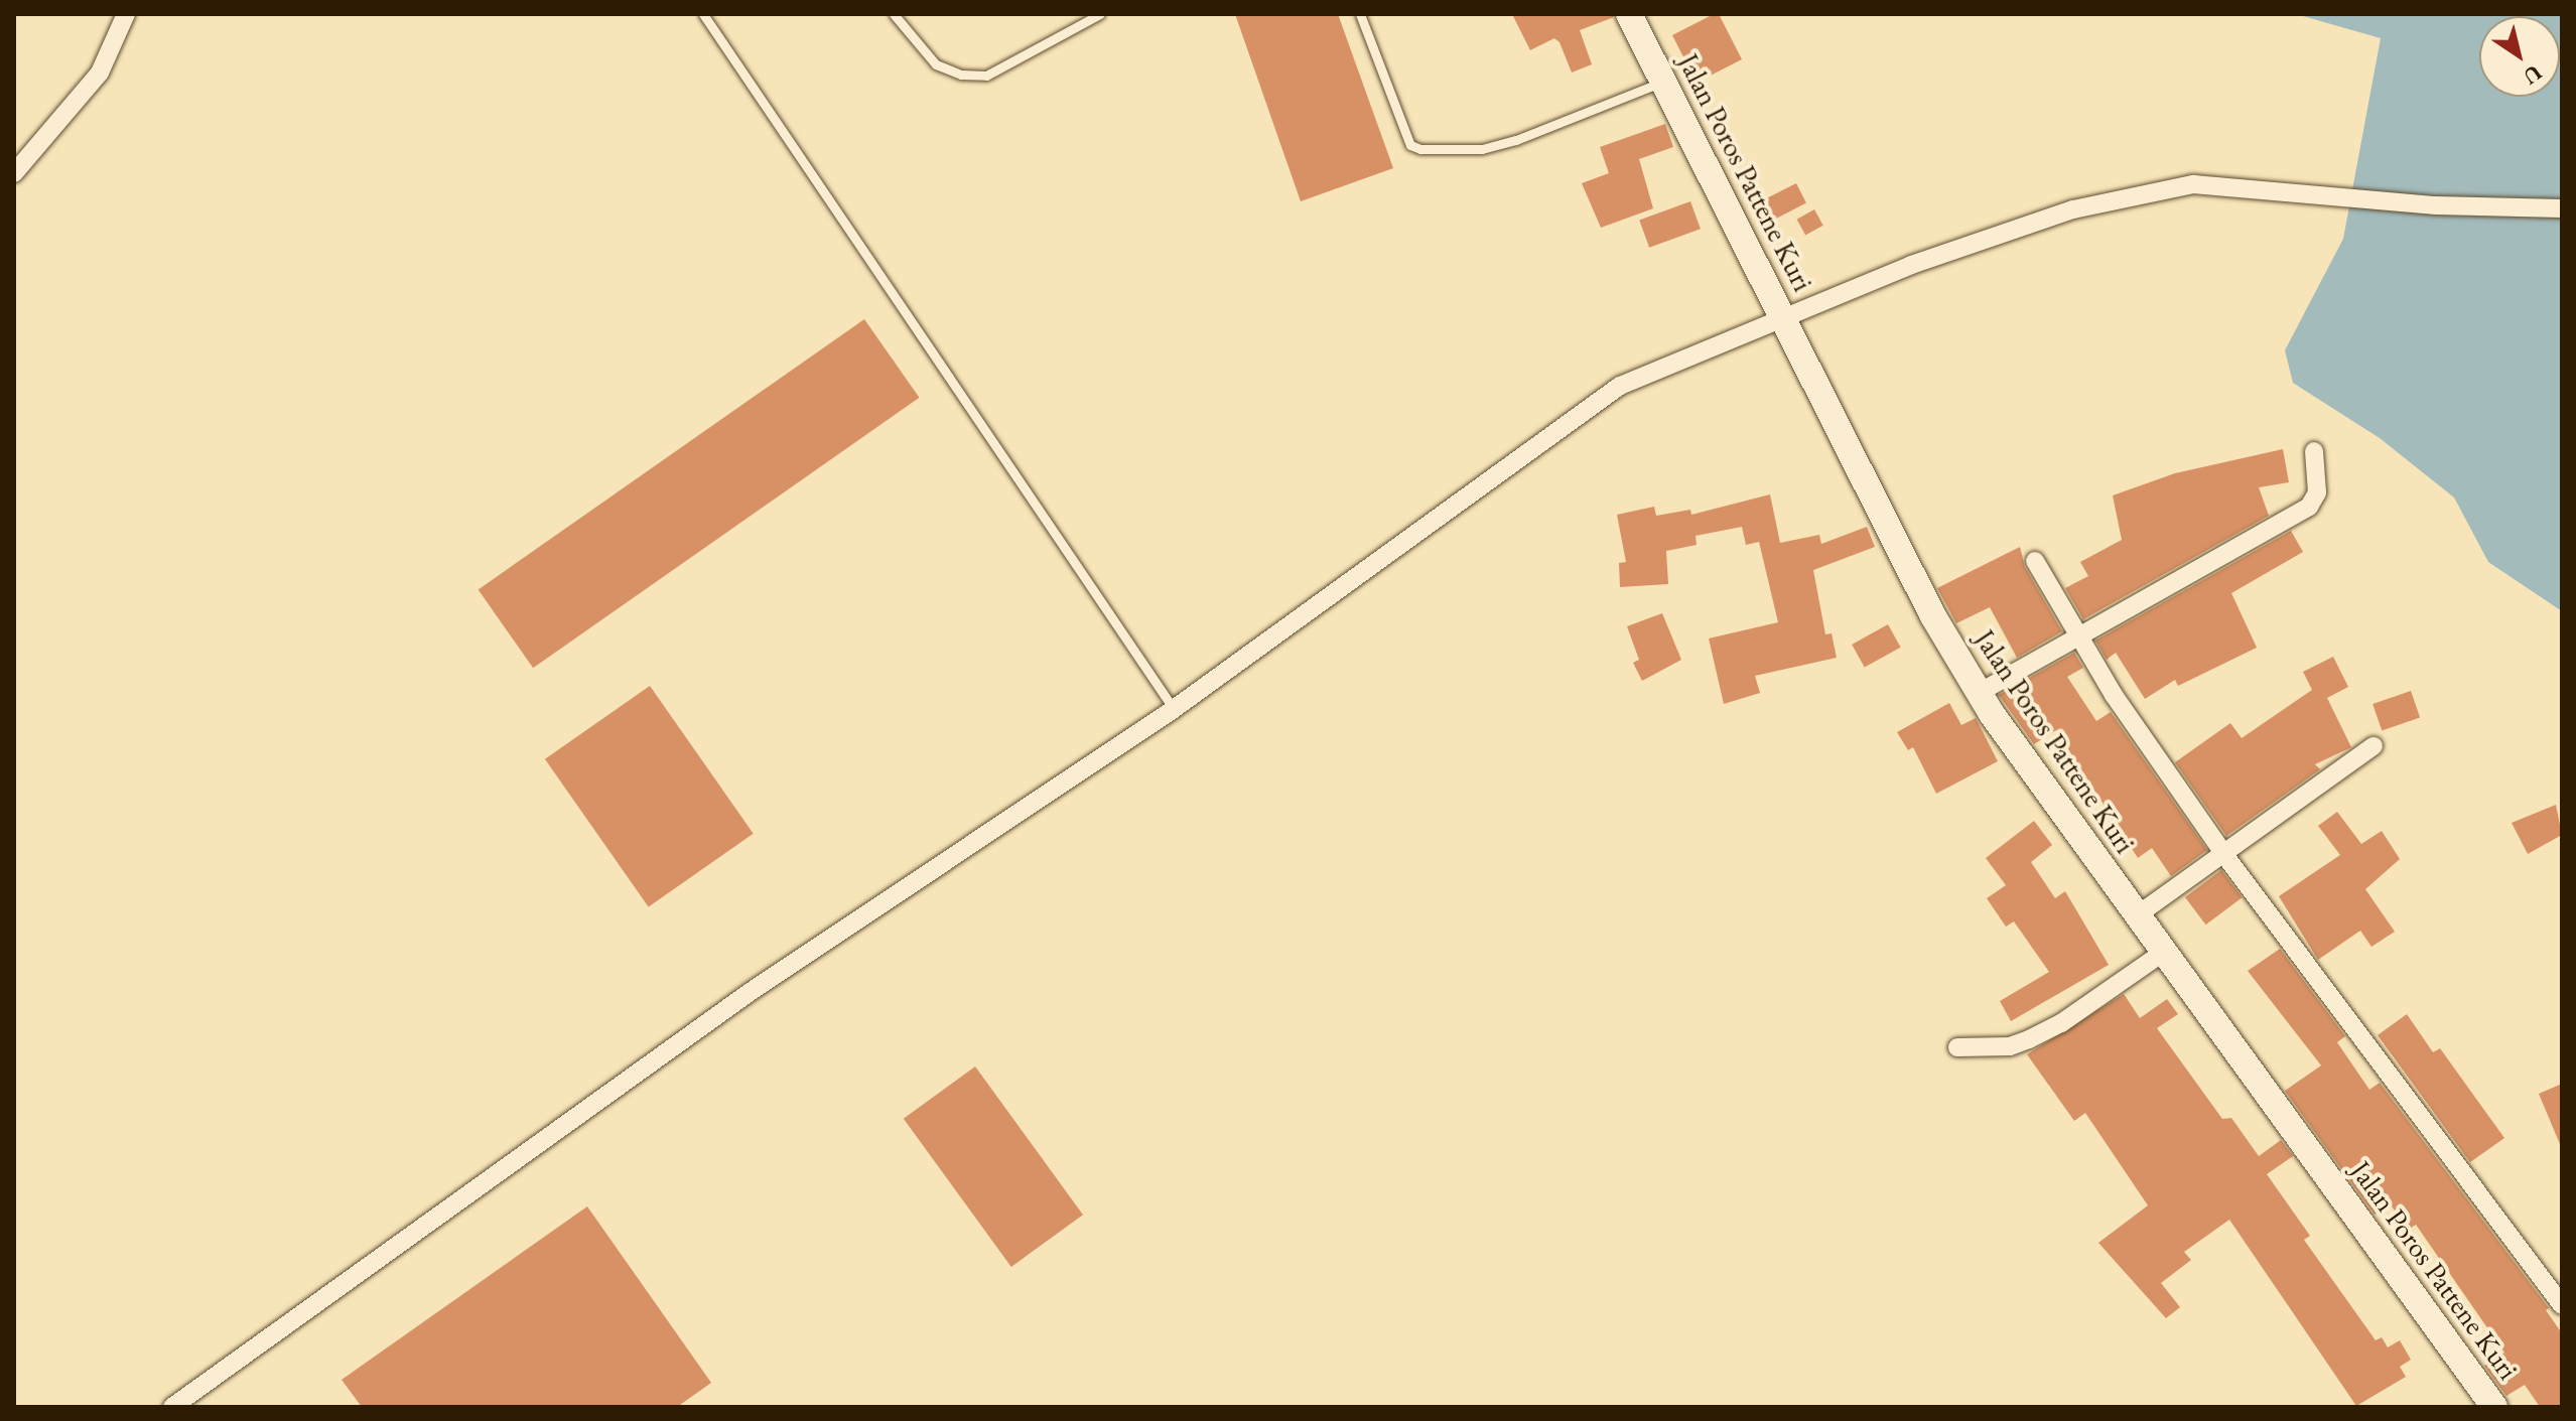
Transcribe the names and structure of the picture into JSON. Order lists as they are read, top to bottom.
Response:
{
  "streets": {
    "street": ["Jalan Poros Pattene Kuri"]
  },
  "north": "bottom right"
}
